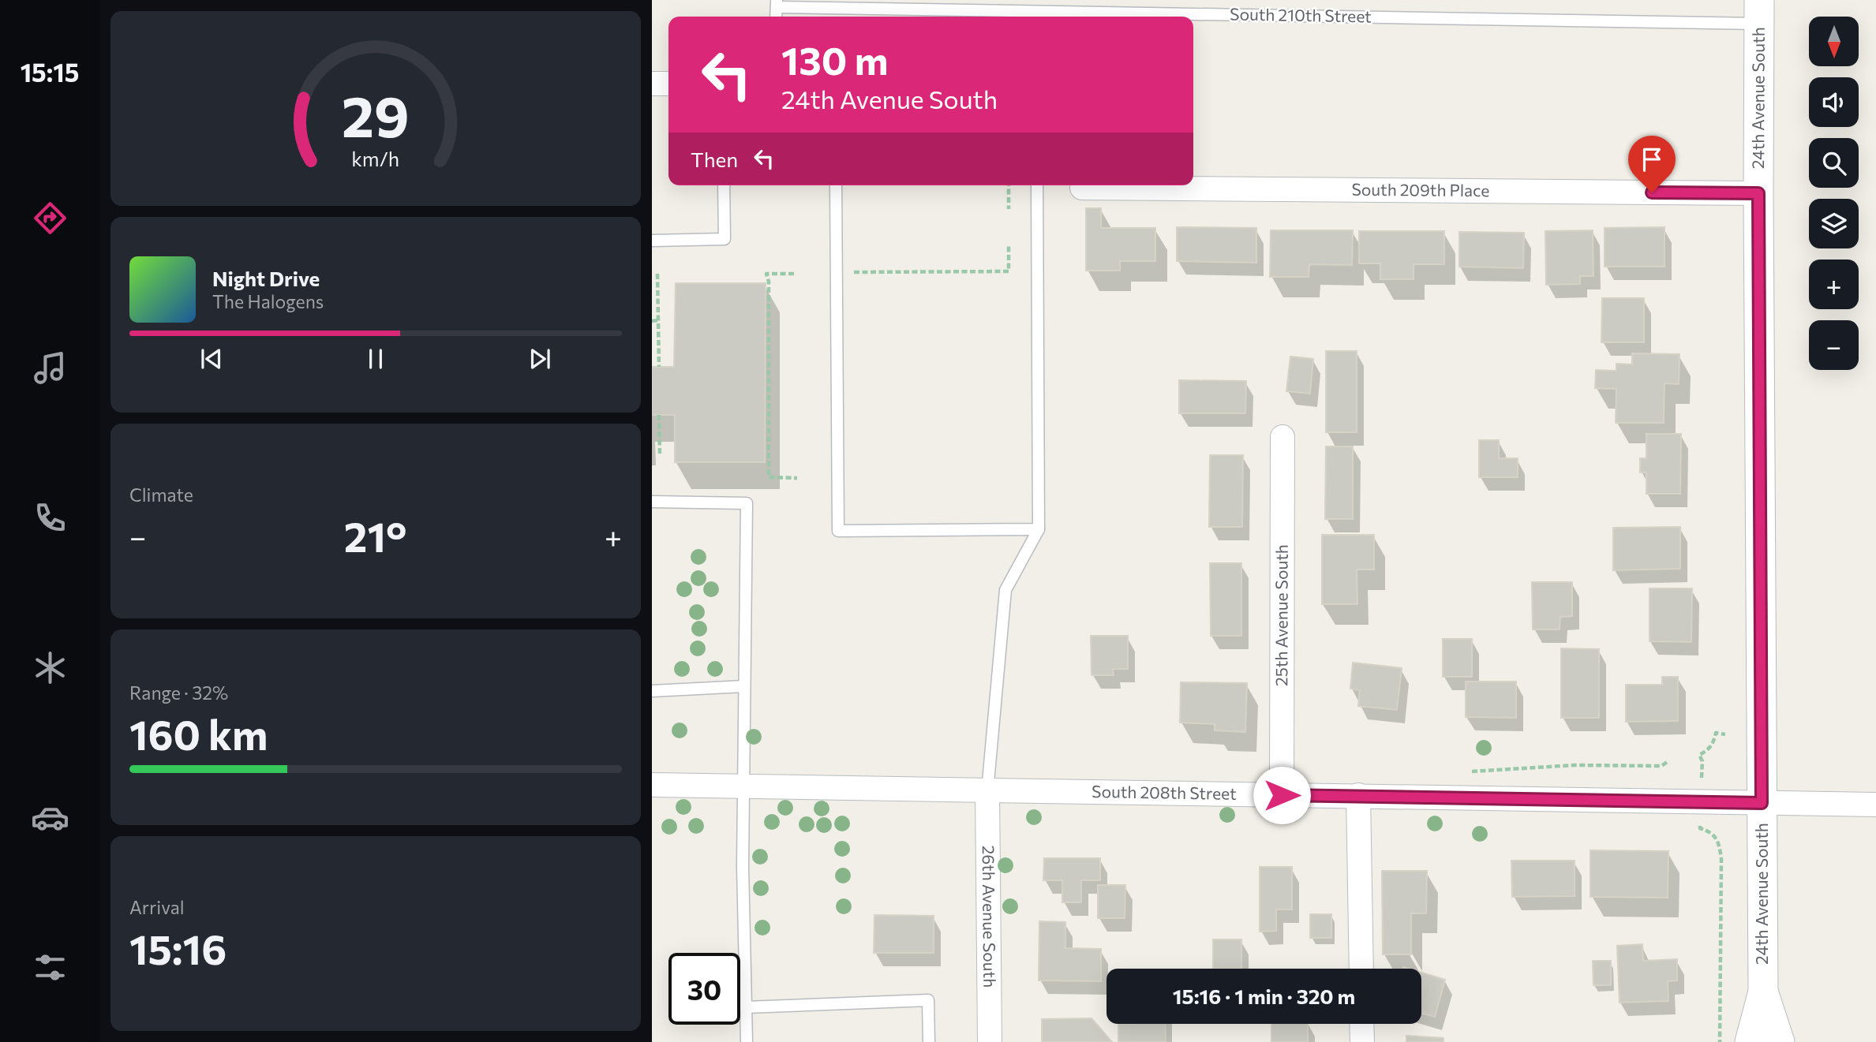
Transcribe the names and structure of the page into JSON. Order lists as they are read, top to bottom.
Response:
{
  "streets": {
    "street": [
      "24th Avenue South",
      "South 209th Place",
      "25th Avenue South",
      "South 208th Street",
      "26th Avenue South"
    ],
    "lane": ["South 210th Street"]
  },
  "crossings": [
    ["South 210th Street", "24th Avenue South"],
    ["24th Avenue South", "South 209th Place"],
    ["24th Avenue South", "South 208th Street"],
    ["25th Avenue South", "South 208th Street"],
    ["South 208th Street", "26th Avenue South"]
  ],
  "north": "bottom",
  "page": {
    "tabs": "15:15",
    "map_buttons": ["+", "−"],
    "turn": ["130 m", "24th Avenue South"],
    "then": "Then",
    "song": ["Night Drive", "The Halogens"],
    "tile": [
      "Climate",
      ["Range · 32%", "160 km"],
      ["Arrival", "15:16"]
    ],
    "heat": ["−", "21°", "+"],
    "limit": "30",
    "trip": "15:16 · 1 min · 320 m",
    "gauge": ["29", "km/h"]
  }
}
